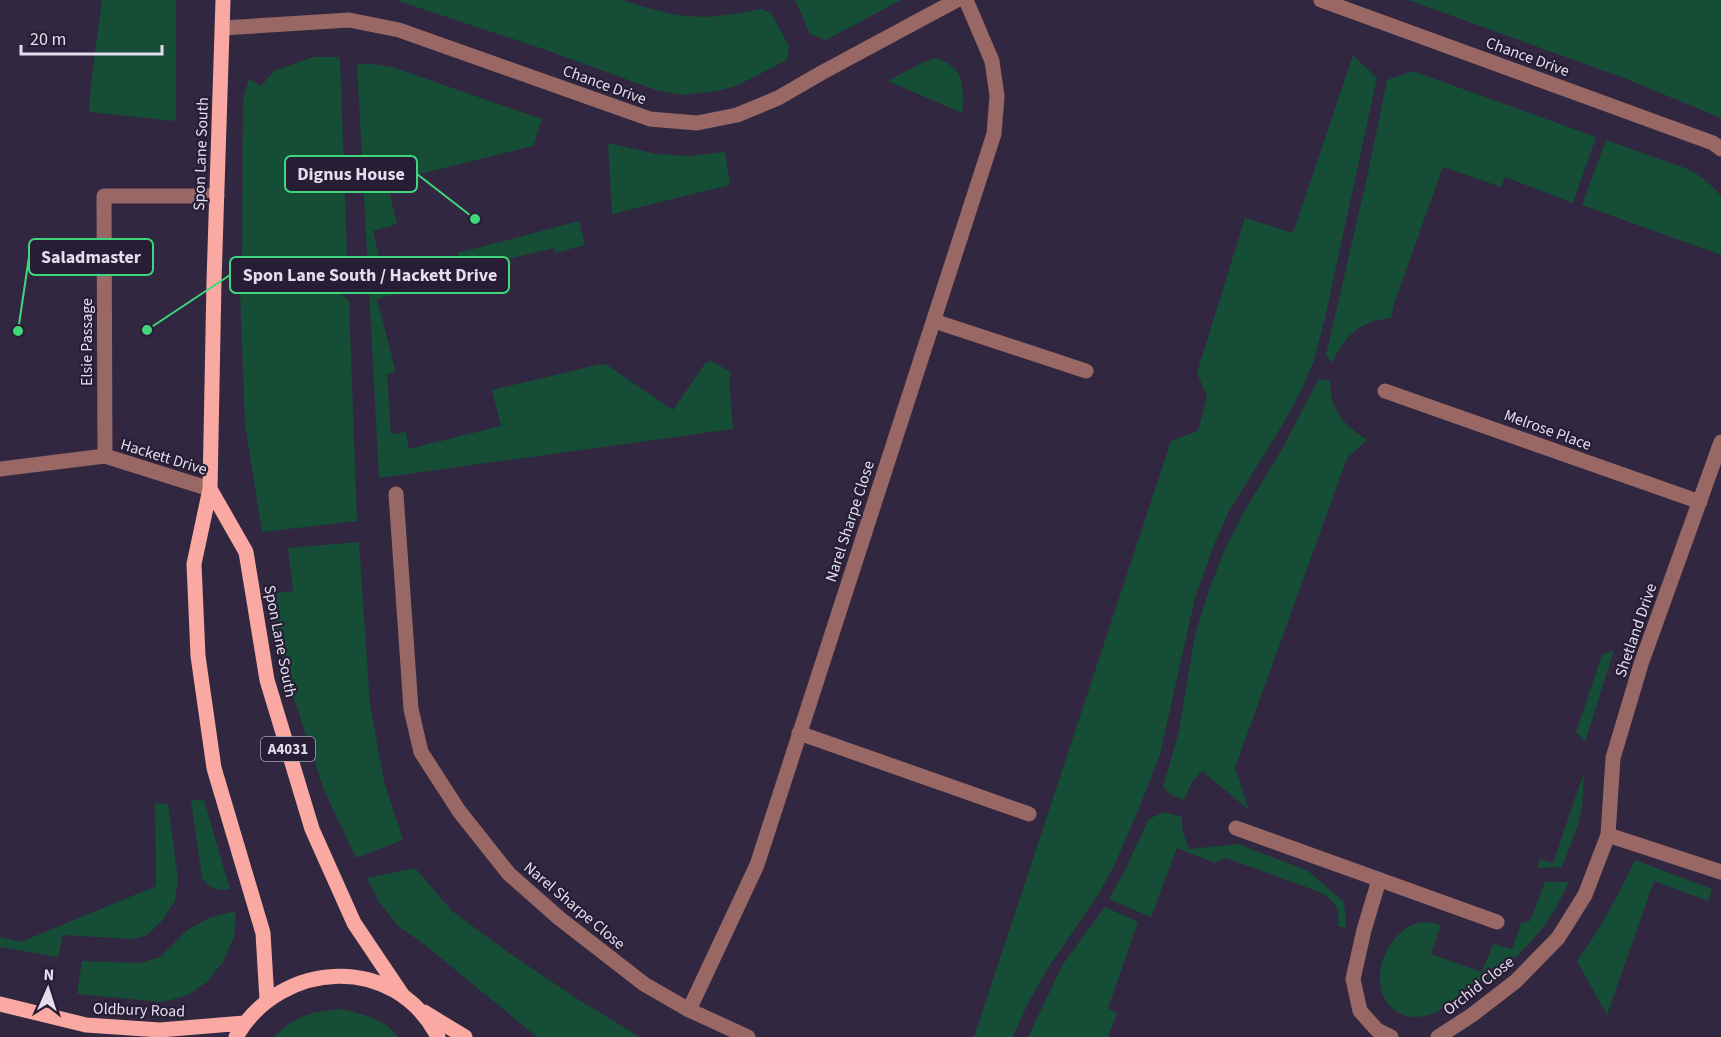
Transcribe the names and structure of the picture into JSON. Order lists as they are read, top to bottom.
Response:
{
  "streets": {
    "main road": ["Spon Lane South", "A4031", "Oldbury Road"],
    "street": [
      "Chance Drive",
      "Elsie Passage",
      "Melrose Place",
      "Hackett Drive",
      "Narel Sharpe Close",
      "Shetland Drive",
      "Orchid Close"
    ]
  },
  "crossings": [
    ["Chance Drive", "Spon Lane South"],
    ["Spon Lane South", "Elsie Passage"],
    ["Spon Lane South", "Hackett Drive"],
    ["Elsie Passage", "Hackett Drive"],
    ["Melrose Place", "Shetland Drive"],
    ["Shetland Drive", "Orchid Close"]
  ],
  "places": ["Dignus House", "Spon Lane South / Hackett Drive", "Saladmaster"],
  "scale_bar": "20 m",
  "north": "top"
}
